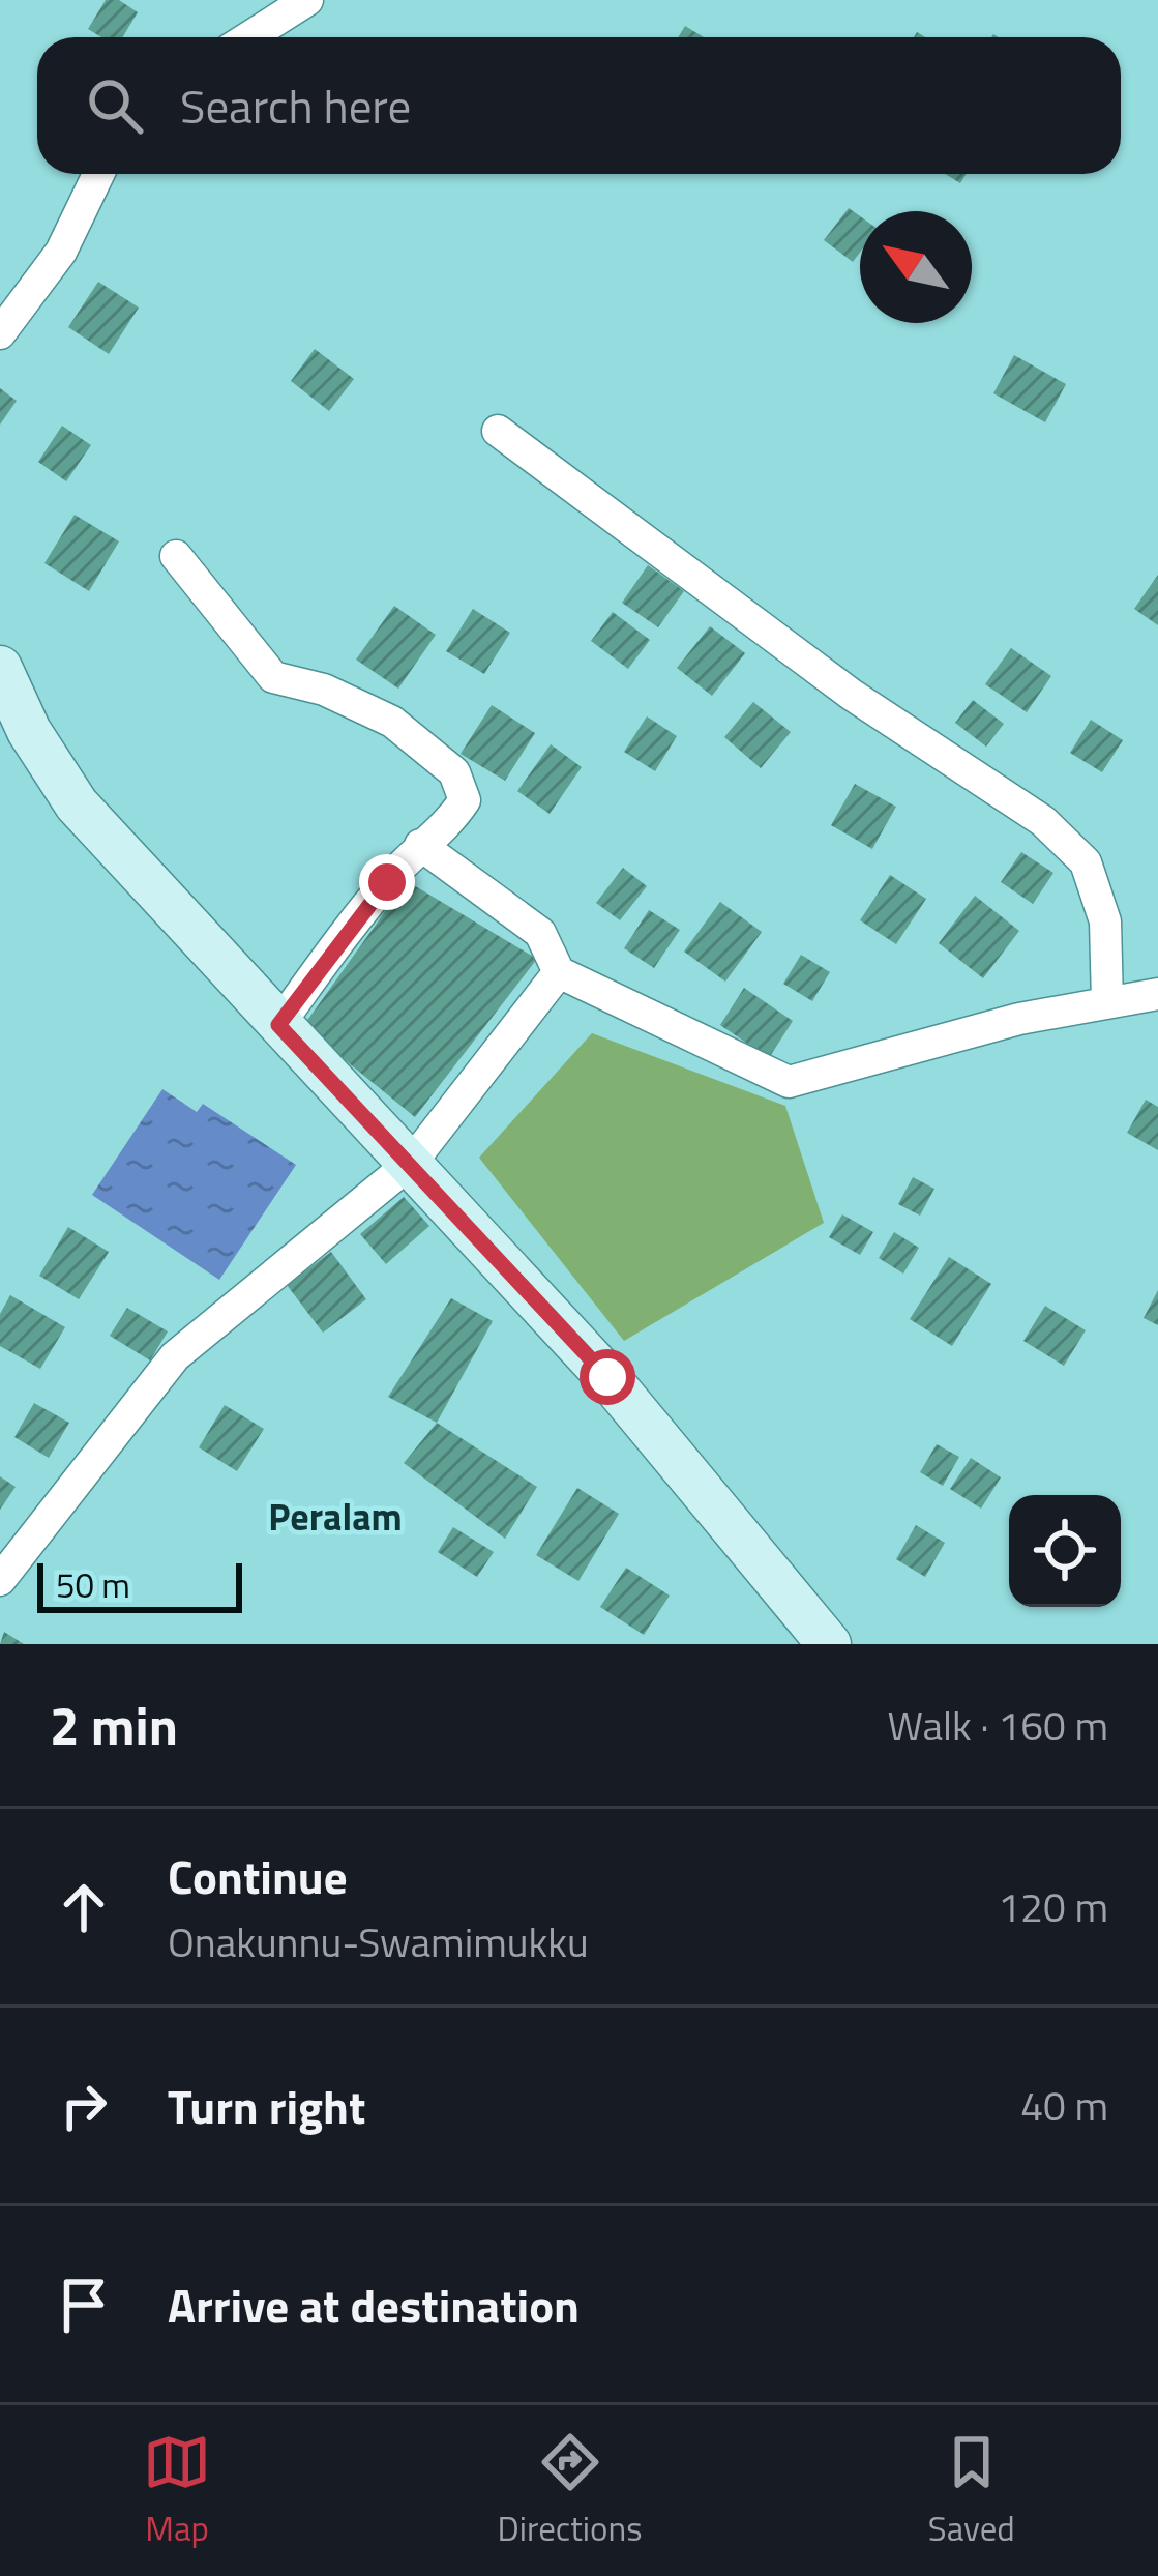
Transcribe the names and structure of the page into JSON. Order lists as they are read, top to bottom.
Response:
{
  "districts": ["Peralam"],
  "scale_bar": "50 m",
  "north": "top left",
  "page": {
    "search": "Search here",
    "scale": "50 m",
    "heading": ["2 min", "Walk · 160 m"],
    "list": [
      ["Continue", "Onakunnu-Swamimukku", "120 m"],
      ["Turn right", "40 m"],
      "Arrive at destination"
    ],
    "nav": ["Map", "Directions", "Saved"]
  }
}
